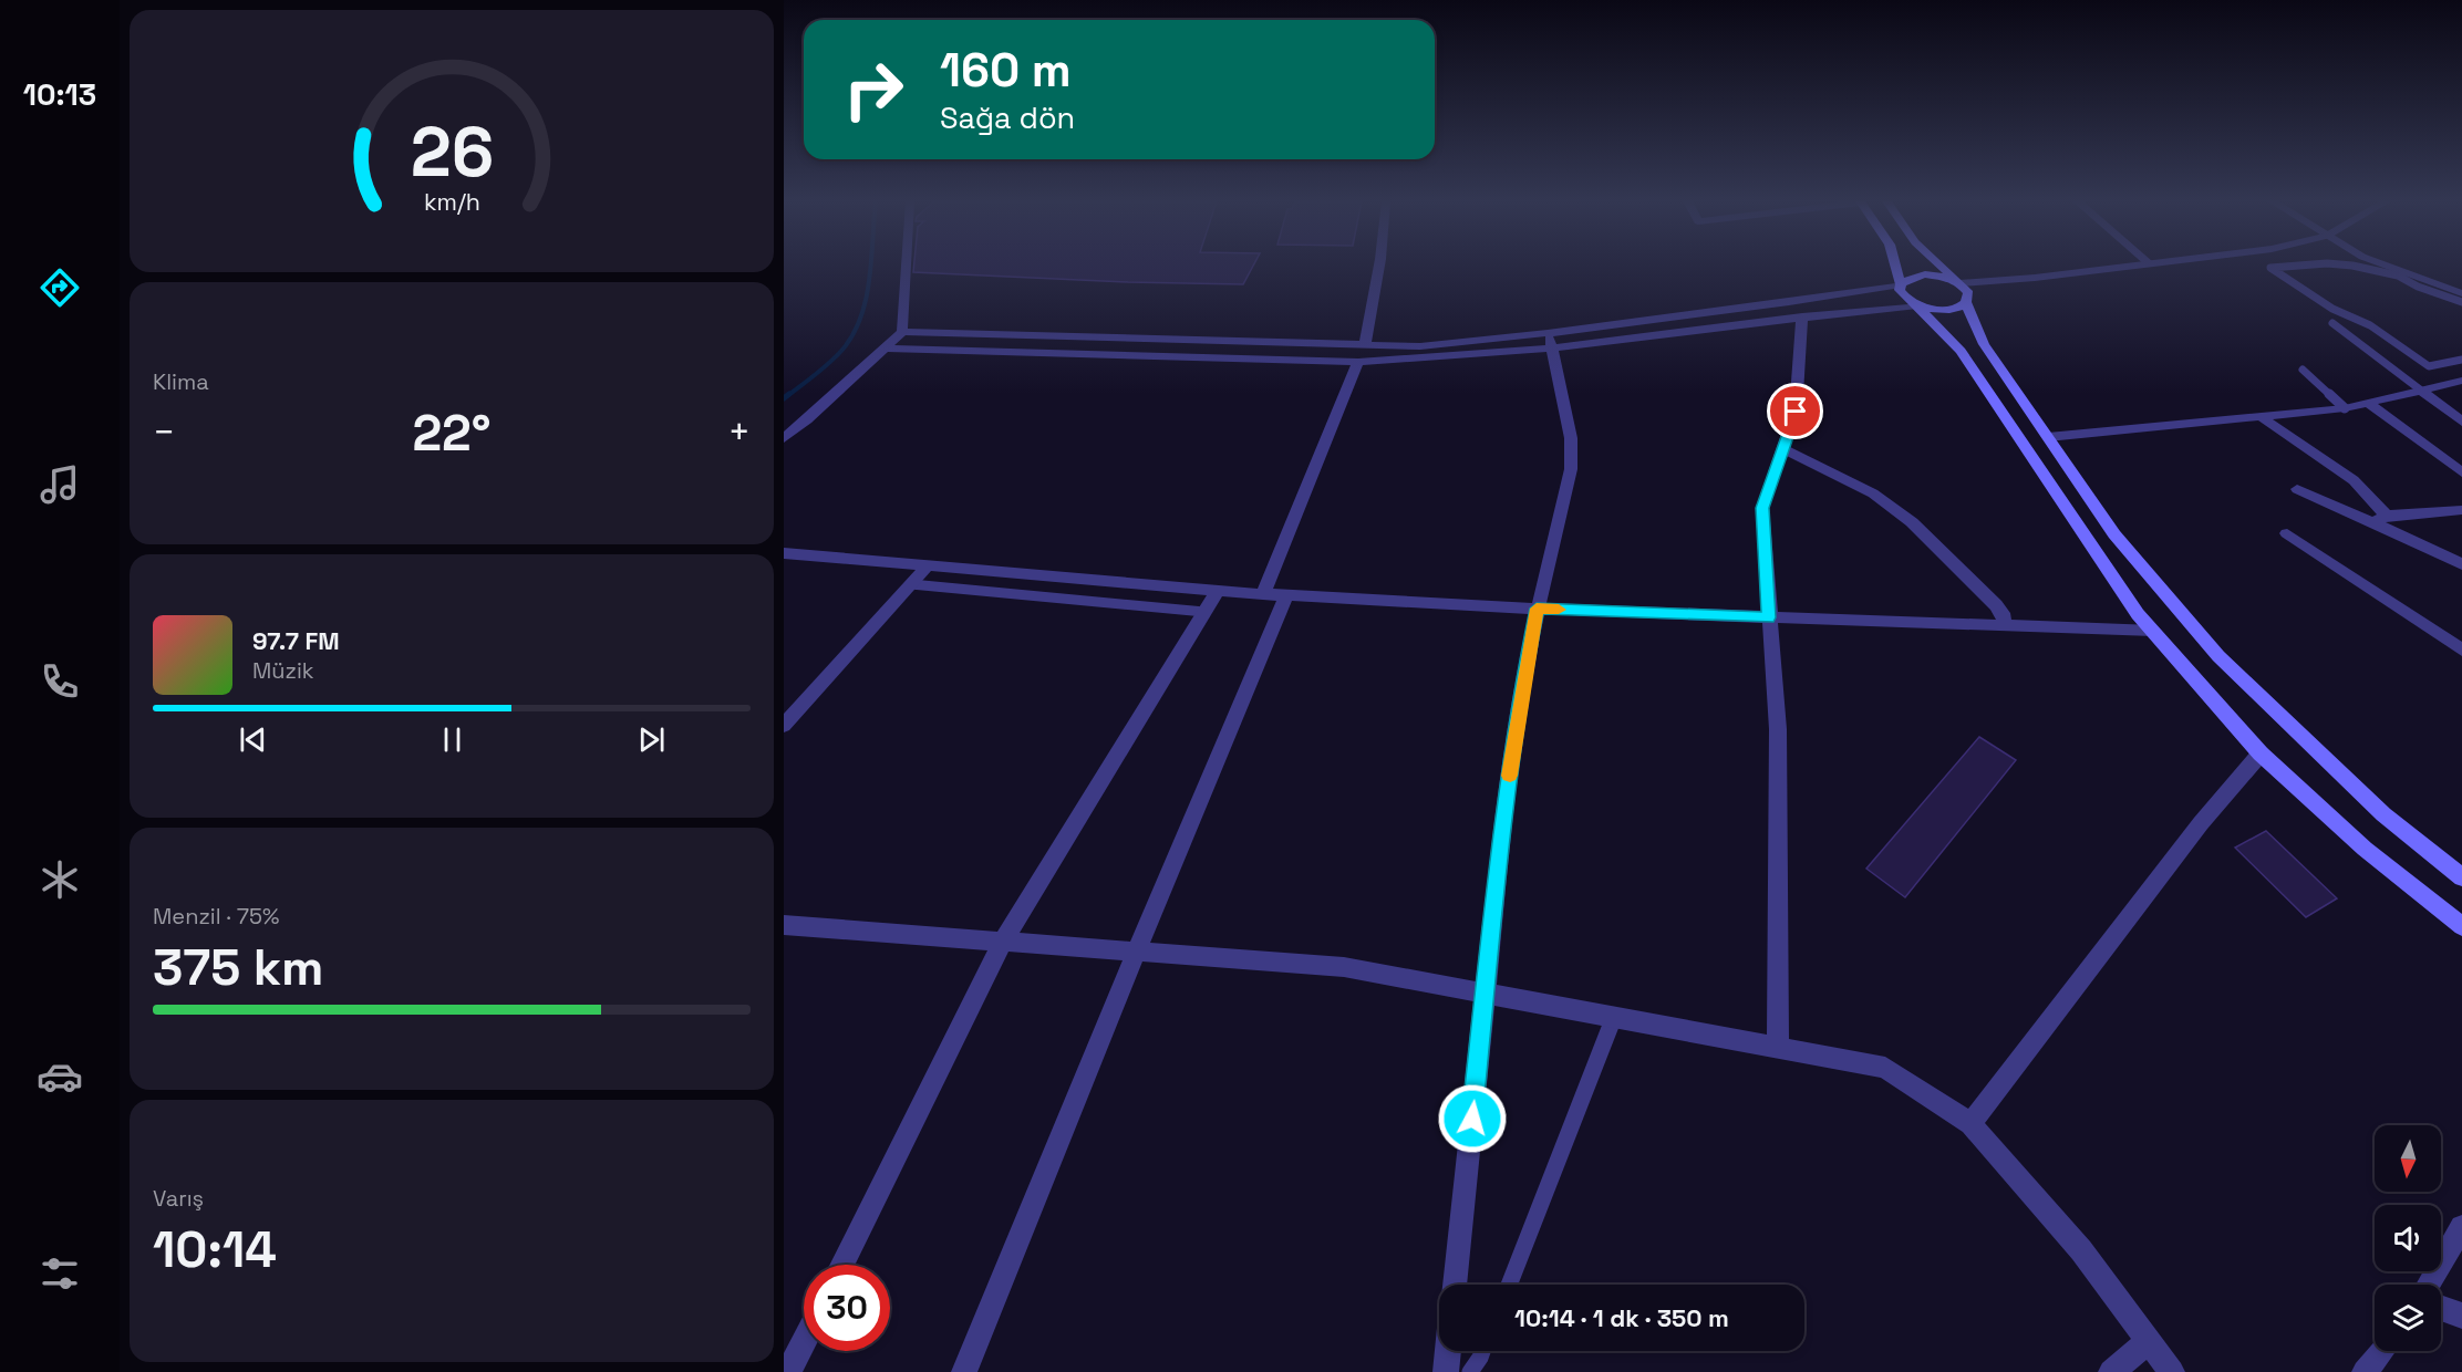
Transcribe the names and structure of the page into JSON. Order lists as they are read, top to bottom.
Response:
{
  "north": "bottom",
  "page": {
    "tabs": "10:13",
    "turn": ["160 m", "Sağa dön"],
    "tile": [
      "Klima",
      ["Menzil · 75%", "375 km"],
      ["Varış", "10:14"]
    ],
    "heat": ["−", "22°", "+"],
    "song": ["97.7 FM", "Müzik"],
    "limit": "30",
    "trip": "10:14 · 1 dk · 350 m",
    "gauge": ["26", "km/h"]
  }
}
